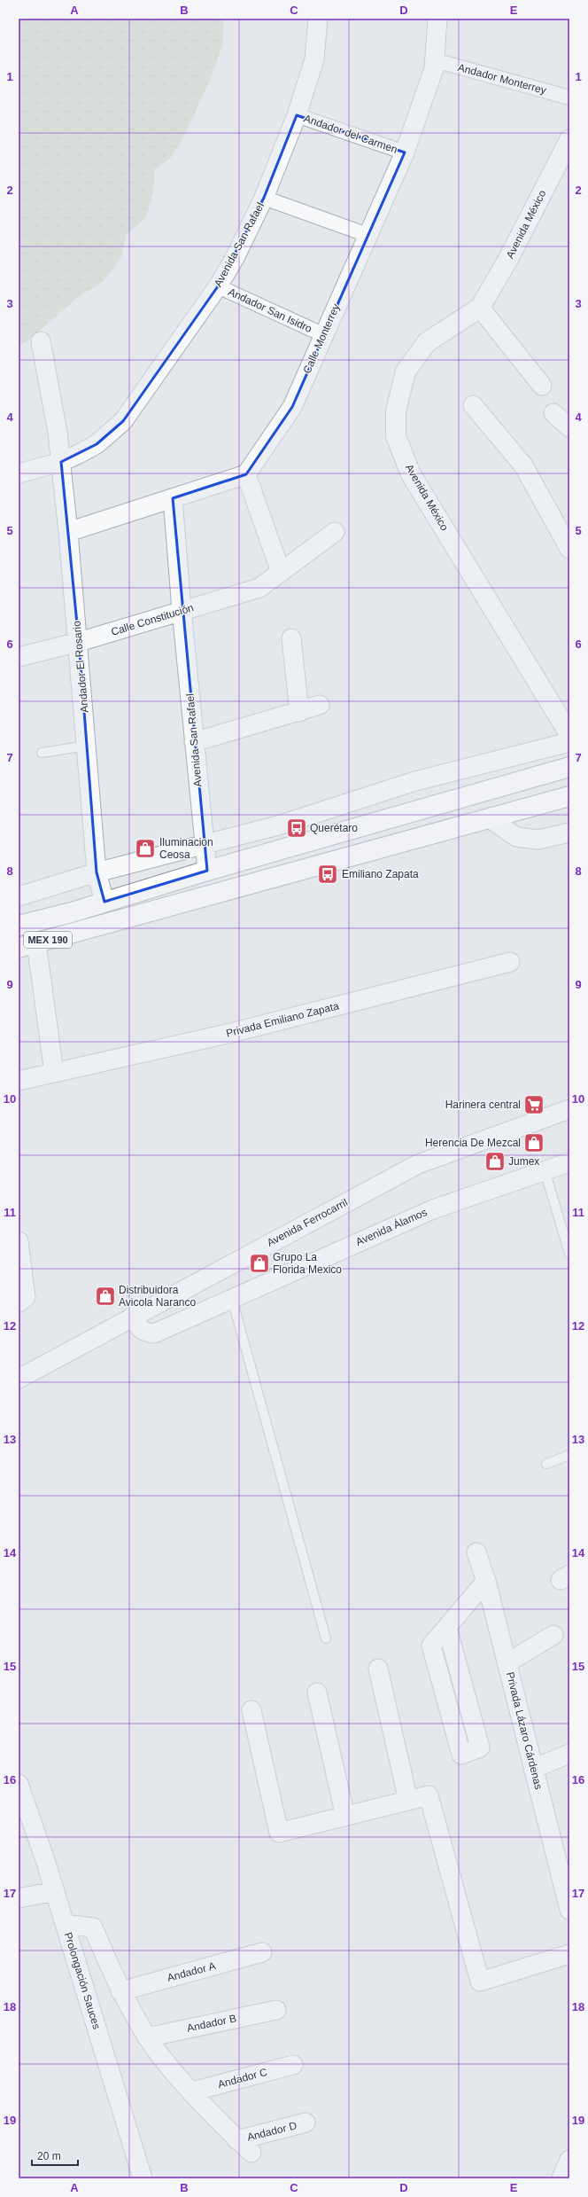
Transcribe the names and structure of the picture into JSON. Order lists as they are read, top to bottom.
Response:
{
  "streets": {
    "highway": ["MEX 190"],
    "street": [
      "Andador Monterrey",
      "Andador del Carmen",
      "Avenida México",
      "Avenida San Rafael",
      "Andador San Isidro",
      "Calle Monterrey",
      "Calle Constitución",
      "Andador El Rosario",
      "Privada Emiliano Zapata",
      "Avenida Ferrocarril",
      "Avenida Álamos",
      "Privada Lázaro Cárdenas",
      "Andador A",
      "Prolongación Sauces",
      "Andador B",
      "Andador C",
      "Andador D"
    ]
  },
  "crossings": [
    ["Andador Monterrey", "Calle Monterrey"],
    ["Andador del Carmen", "Avenida San Rafael"],
    ["Andador del Carmen", "Calle Monterrey"],
    ["Avenida San Rafael", "Andador San Isidro"],
    ["Avenida San Rafael", "Calle Constitución"],
    ["Avenida San Rafael", "Andador El Rosario"],
    ["Avenida San Rafael", "MEX 190"],
    ["Andador San Isidro", "Calle Monterrey"],
    ["Calle Constitución", "Andador El Rosario"],
    ["Andador El Rosario", "MEX 190"],
    ["Avenida Ferrocarril", "Avenida Álamos"]
  ],
  "places": {
    "bus stop": ["Querétaro", "Emiliano Zapata"],
    "shop": [
      "Iluminacion Ceosa",
      "Herencia De Mezcal",
      "Jumex",
      "Grupo La Florida Mexico",
      "Distribuidora Avicola Naranco"
    ],
    "supermarket": ["Harinera central"]
  },
  "scale_bar": "20 m",
  "grid": {
    "columns": [
      "A",
      "B",
      "C",
      "D",
      "E"
    ],
    "rows": [
      "1",
      "2",
      "3",
      "4",
      "5",
      "6",
      "7",
      "8",
      "9",
      "10",
      "11",
      "12",
      "13",
      "14",
      "15",
      "16",
      "17",
      "18",
      "19"
    ]
  }
}
